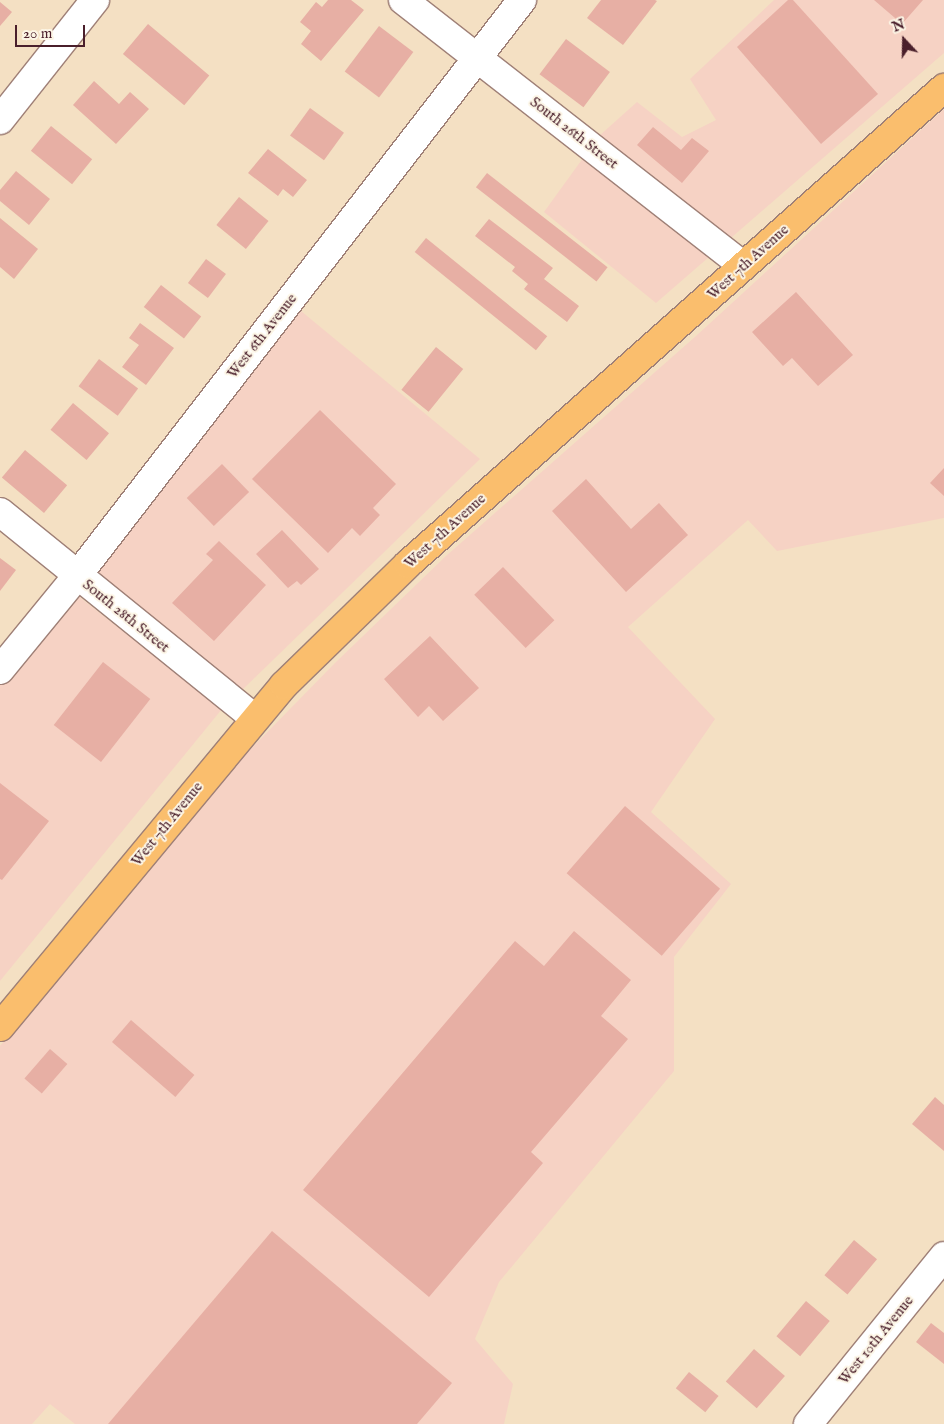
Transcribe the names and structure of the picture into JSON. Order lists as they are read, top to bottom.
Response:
{
  "streets": {
    "main road": ["West 7th Avenue"],
    "street": [
      "South 26th Street",
      "West 6th Avenue",
      "South 28th Street",
      "West 10th Avenue"
    ]
  },
  "crossings": [
    ["South 26th Street", "West 7th Avenue"],
    ["South 26th Street", "West 6th Avenue"],
    ["West 7th Avenue", "South 28th Street"],
    ["West 6th Avenue", "South 28th Street"]
  ],
  "scale_bar": "20 m",
  "north": "top"
}
